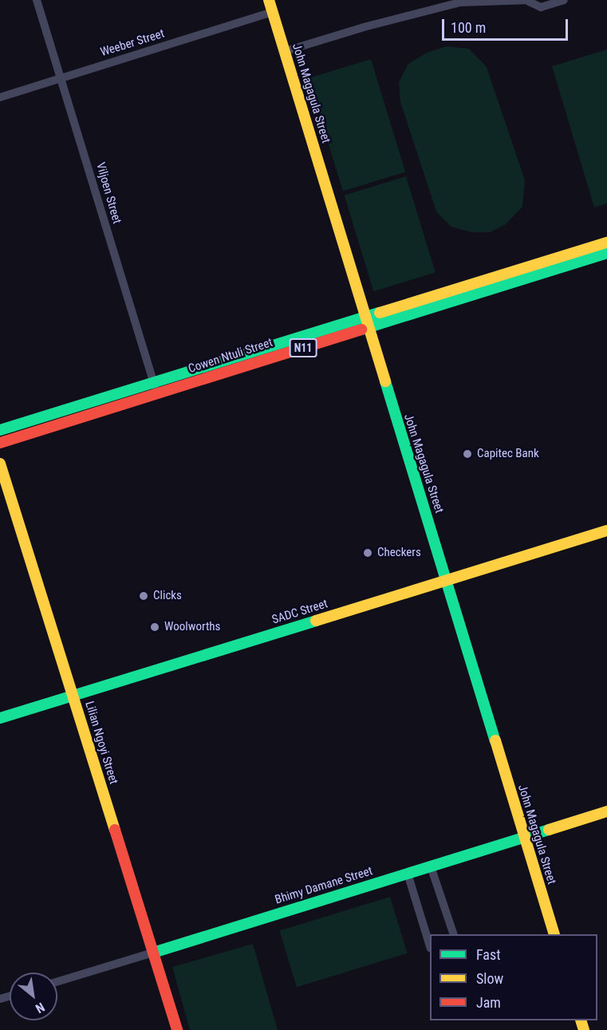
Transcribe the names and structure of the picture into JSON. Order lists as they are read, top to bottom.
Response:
{
  "streets": {
    "main road": [
      "John Magagula Street",
      "N11",
      "Cowen Ntuli Street",
      "SADC Street",
      "Lilian Ngoyi Street",
      "Bhimy Damane Street"
    ],
    "street": ["Weeber Street", "Viljoen Street"]
  },
  "crossings": [
    ["Weeber Street", "John Magagula Street"],
    ["Weeber Street", "Viljoen Street"],
    ["John Magagula Street", "Cowen Ntuli Street"],
    ["John Magagula Street", "SADC Street"],
    ["John Magagula Street", "Bhimy Damane Street"],
    ["Viljoen Street", "Cowen Ntuli Street"],
    ["SADC Street", "Lilian Ngoyi Street"],
    ["Lilian Ngoyi Street", "Bhimy Damane Street"]
  ],
  "places": [
    "Capitec Bank",
    "Checkers",
    "Clicks",
    "Woolworths"
  ],
  "legend": ["Fast", "Slow", "Jam"],
  "scale_bar": "100 m",
  "north": "bottom right"
}
